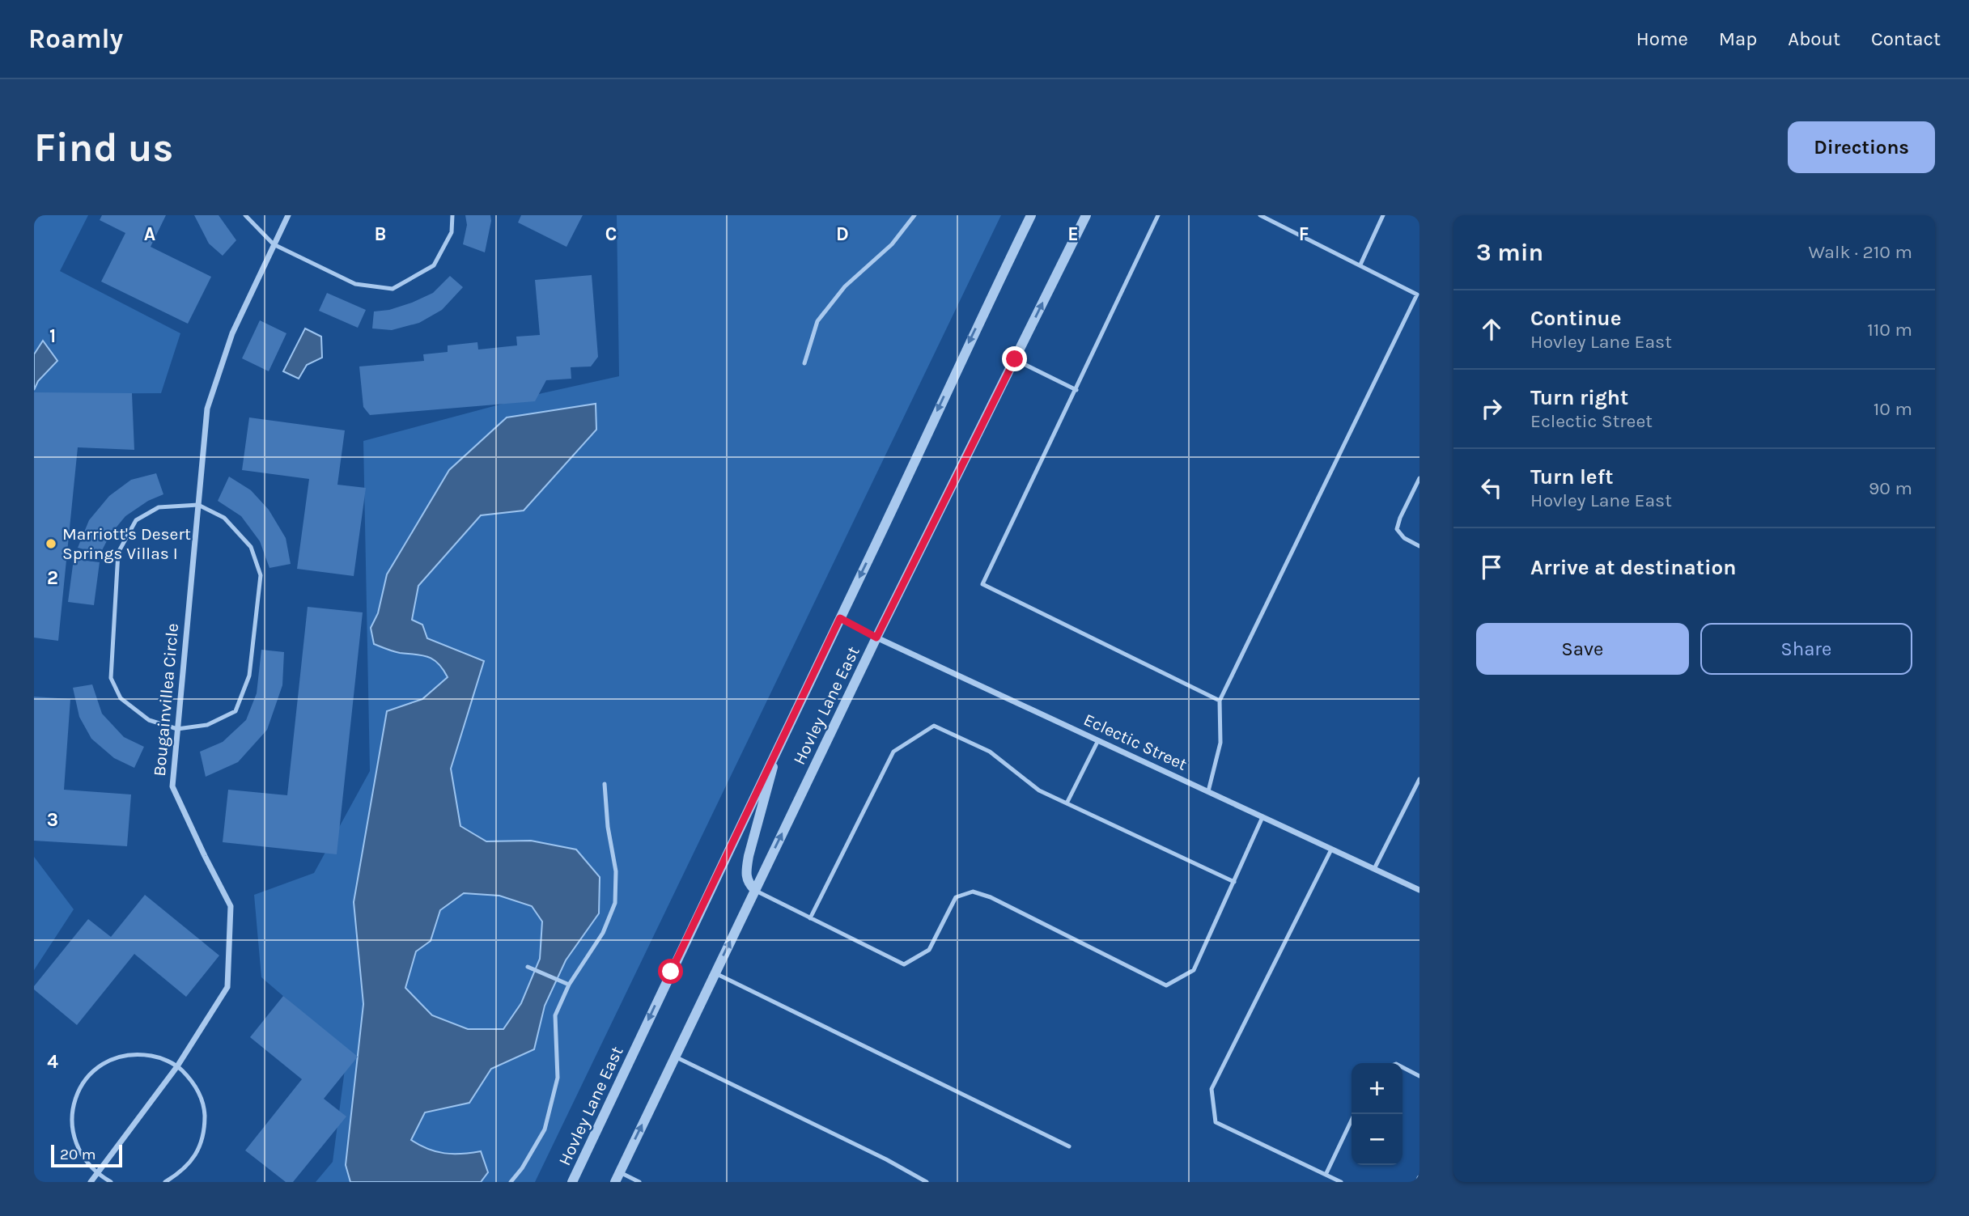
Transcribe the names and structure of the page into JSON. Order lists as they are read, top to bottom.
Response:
{
  "streets": {
    "street": ["Bougainvillea Circle", "Hovley Lane East", "Eclectic Street"]
  },
  "crossings": [
    ["Hovley Lane East", "Eclectic Street"]
  ],
  "places": ["Marriott's Desert Springs Villas I"],
  "scale_bar": "20 m",
  "page": {
    "header": "Roamly",
    "nav": [
      "Home",
      "Map",
      "About",
      "Contact"
    ],
    "buttons": [
      "Directions",
      ["Save", "Share"]
    ],
    "title": "Find us",
    "heading": ["3 min", "Walk · 210 m"],
    "list": [
      ["Continue", "Hovley Lane East", "110 m"],
      ["Turn right", "Eclectic Street", "10 m"],
      ["Turn left", "Hovley Lane East", "90 m"],
      "Arrive at destination"
    ],
    "map_buttons": ["+", "−"],
    "scale": "20 m"
  },
  "grid": {
    "columns": [
      "A",
      "B",
      "C",
      "D",
      "E",
      "F"
    ],
    "rows": [
      "1",
      "2",
      "3",
      "4"
    ]
  }
}
